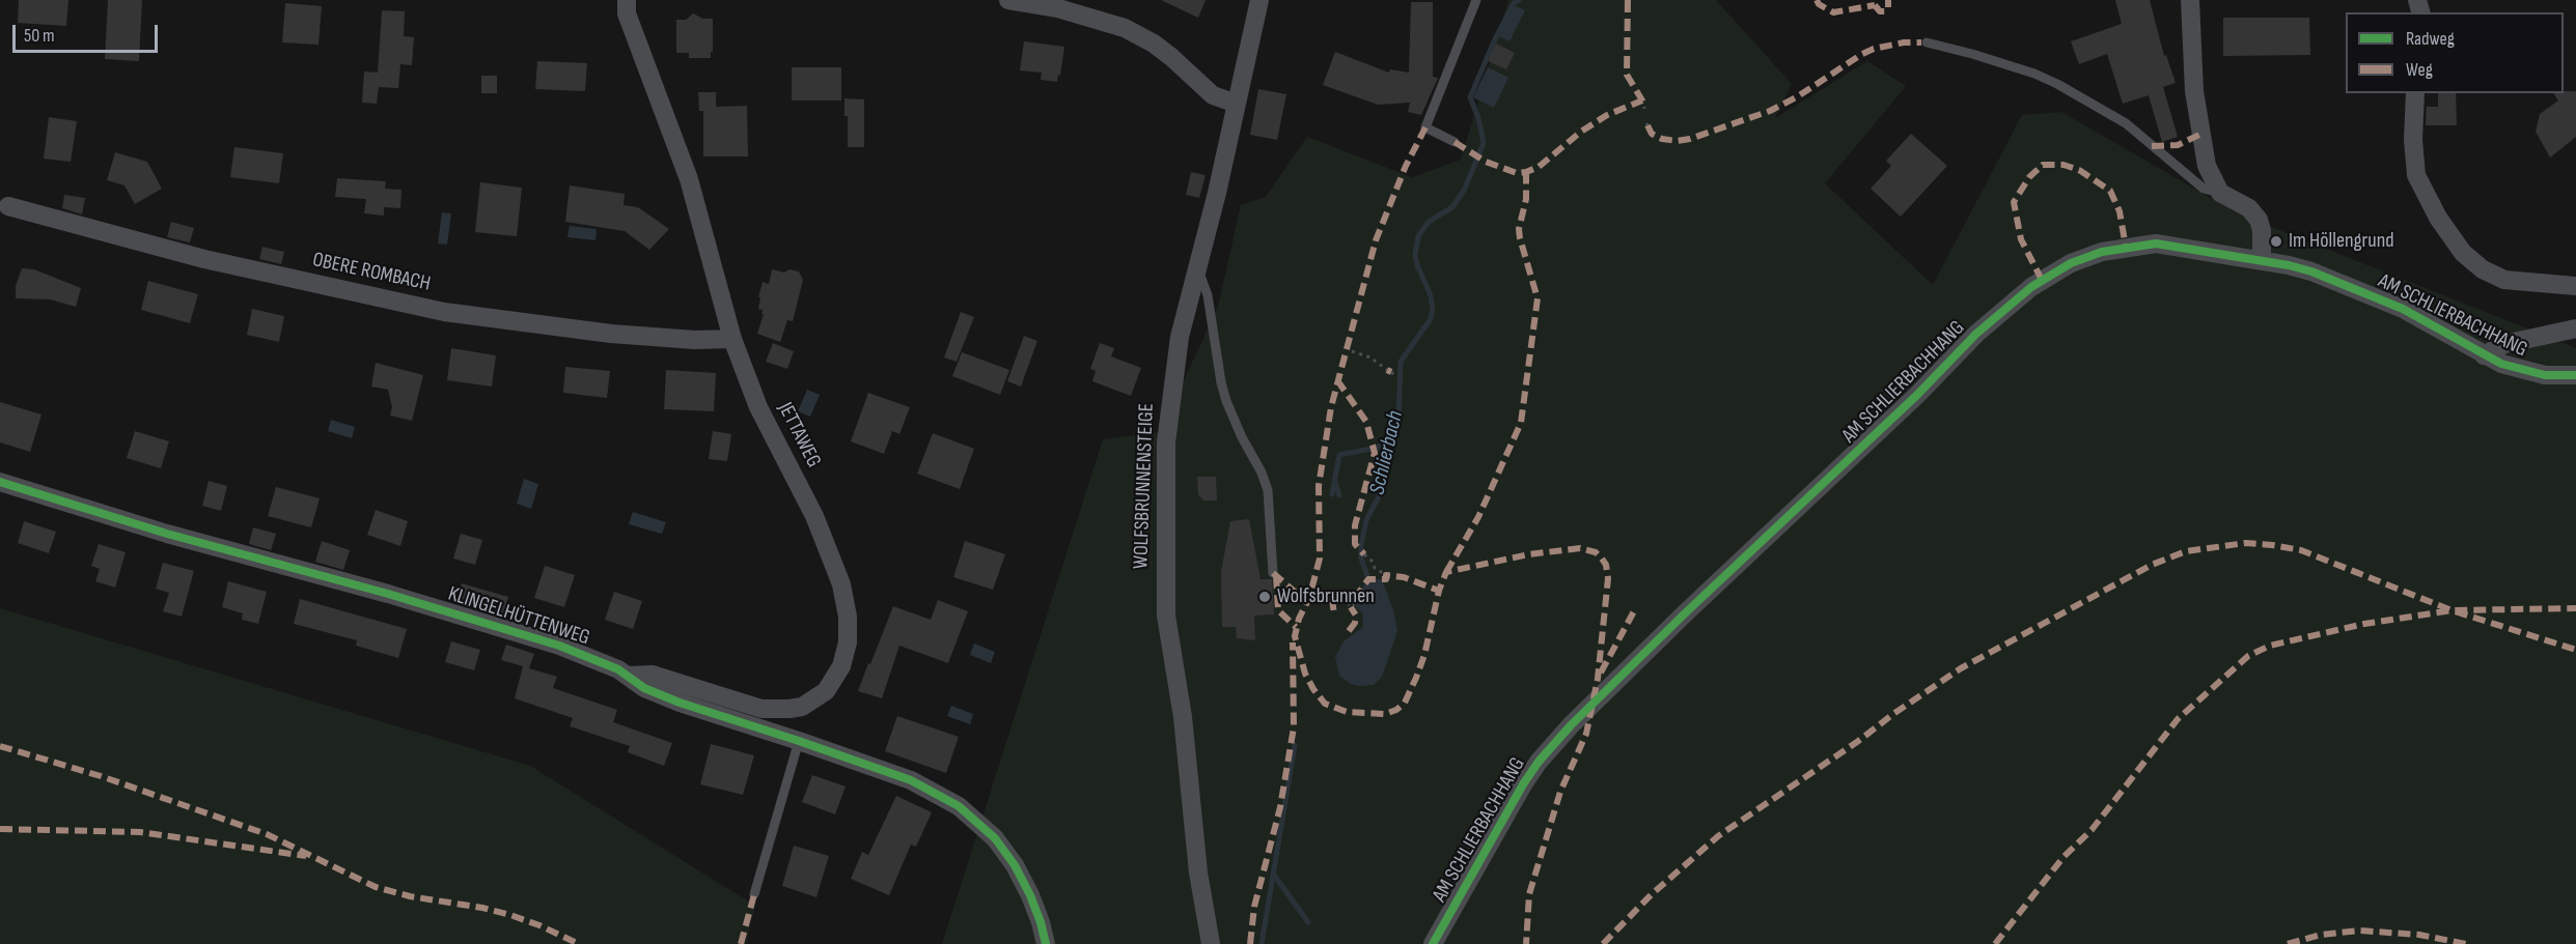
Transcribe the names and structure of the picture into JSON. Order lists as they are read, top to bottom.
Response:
{
  "streets": {
    "street": [
      "OBERE ROMBACH",
      "AM SCHLIERBACHHANG",
      "JETTAWEG",
      "WOLFSBRUNNENSTEIGE",
      "KLINGELHÜTTENWEG"
    ]
  },
  "crossings": [
    ["OBERE ROMBACH", "JETTAWEG"],
    ["JETTAWEG", "KLINGELHÜTTENWEG"]
  ],
  "water": ["Schlierbach"],
  "places": ["Im Höllengrund", "Wolfsbrunnen"],
  "legend": ["Radweg", "Weg"],
  "scale_bar": "50 m"
}
